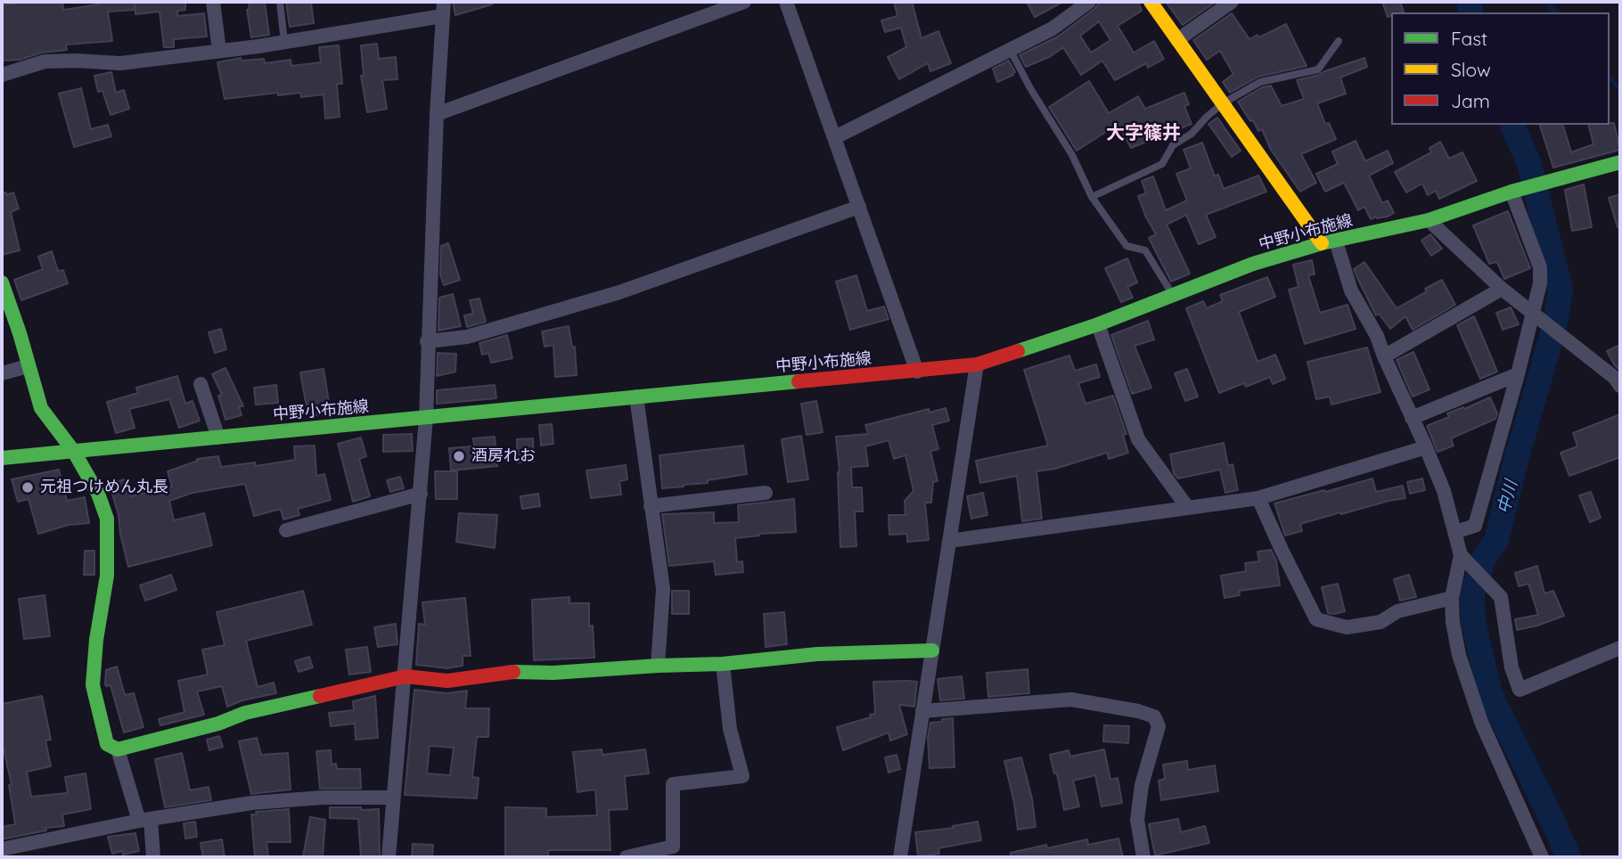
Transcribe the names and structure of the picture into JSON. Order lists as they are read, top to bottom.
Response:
{
  "streets": {
    "main road": ["中野小布施線"]
  },
  "districts": ["大字篠井"],
  "water": ["中川"],
  "places": ["酒房れお", "元祖つけめん丸長"],
  "legend": ["Fast", "Slow", "Jam"]
}
